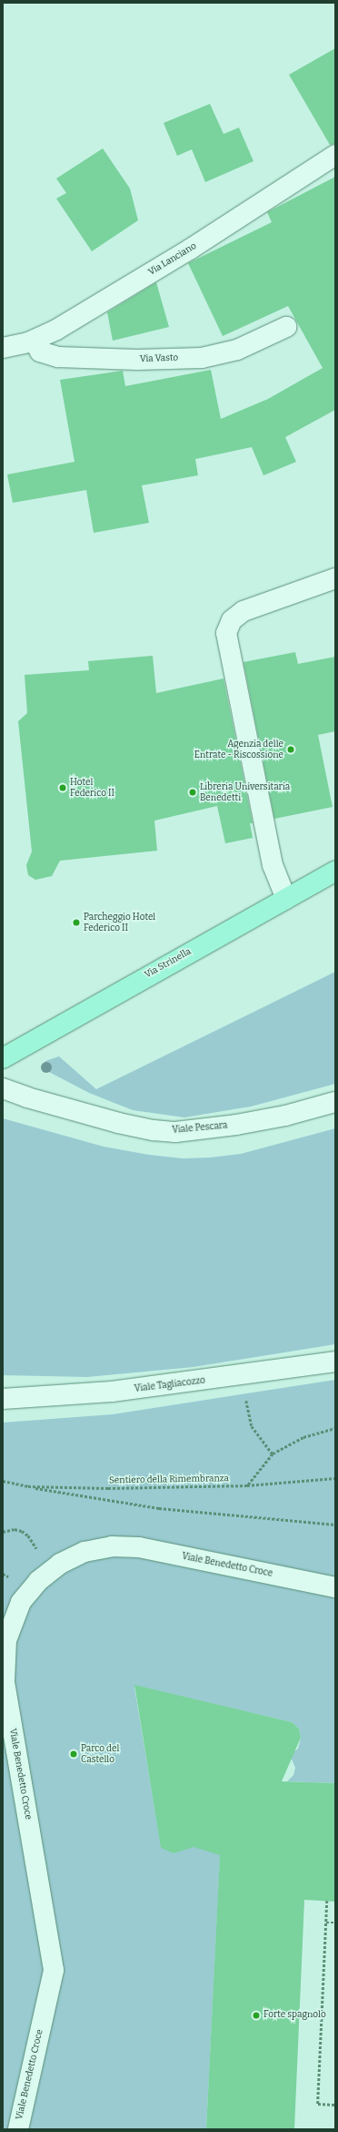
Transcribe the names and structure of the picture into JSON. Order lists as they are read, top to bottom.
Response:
{
  "streets": {
    "main road": ["Via Strinella"],
    "street": [
      "Via Lanciano",
      "Via Vasto",
      "Viale Pescara",
      "Viale Tagliacozzo",
      "Viale Benedetto Croce"
    ],
    "path": ["Sentiero della Rimembranza"]
  },
  "crossings": [
    ["Via Lanciano", "Via Vasto"]
  ],
  "places": [
    "Agenzia delle Entrate - Riscossione",
    "Hotel Federico II",
    "Libreria Universitaria Benedetti",
    "Parcheggio Hotel Federico II",
    "Parco del Castello",
    "Forte spagnolo"
  ]
}
